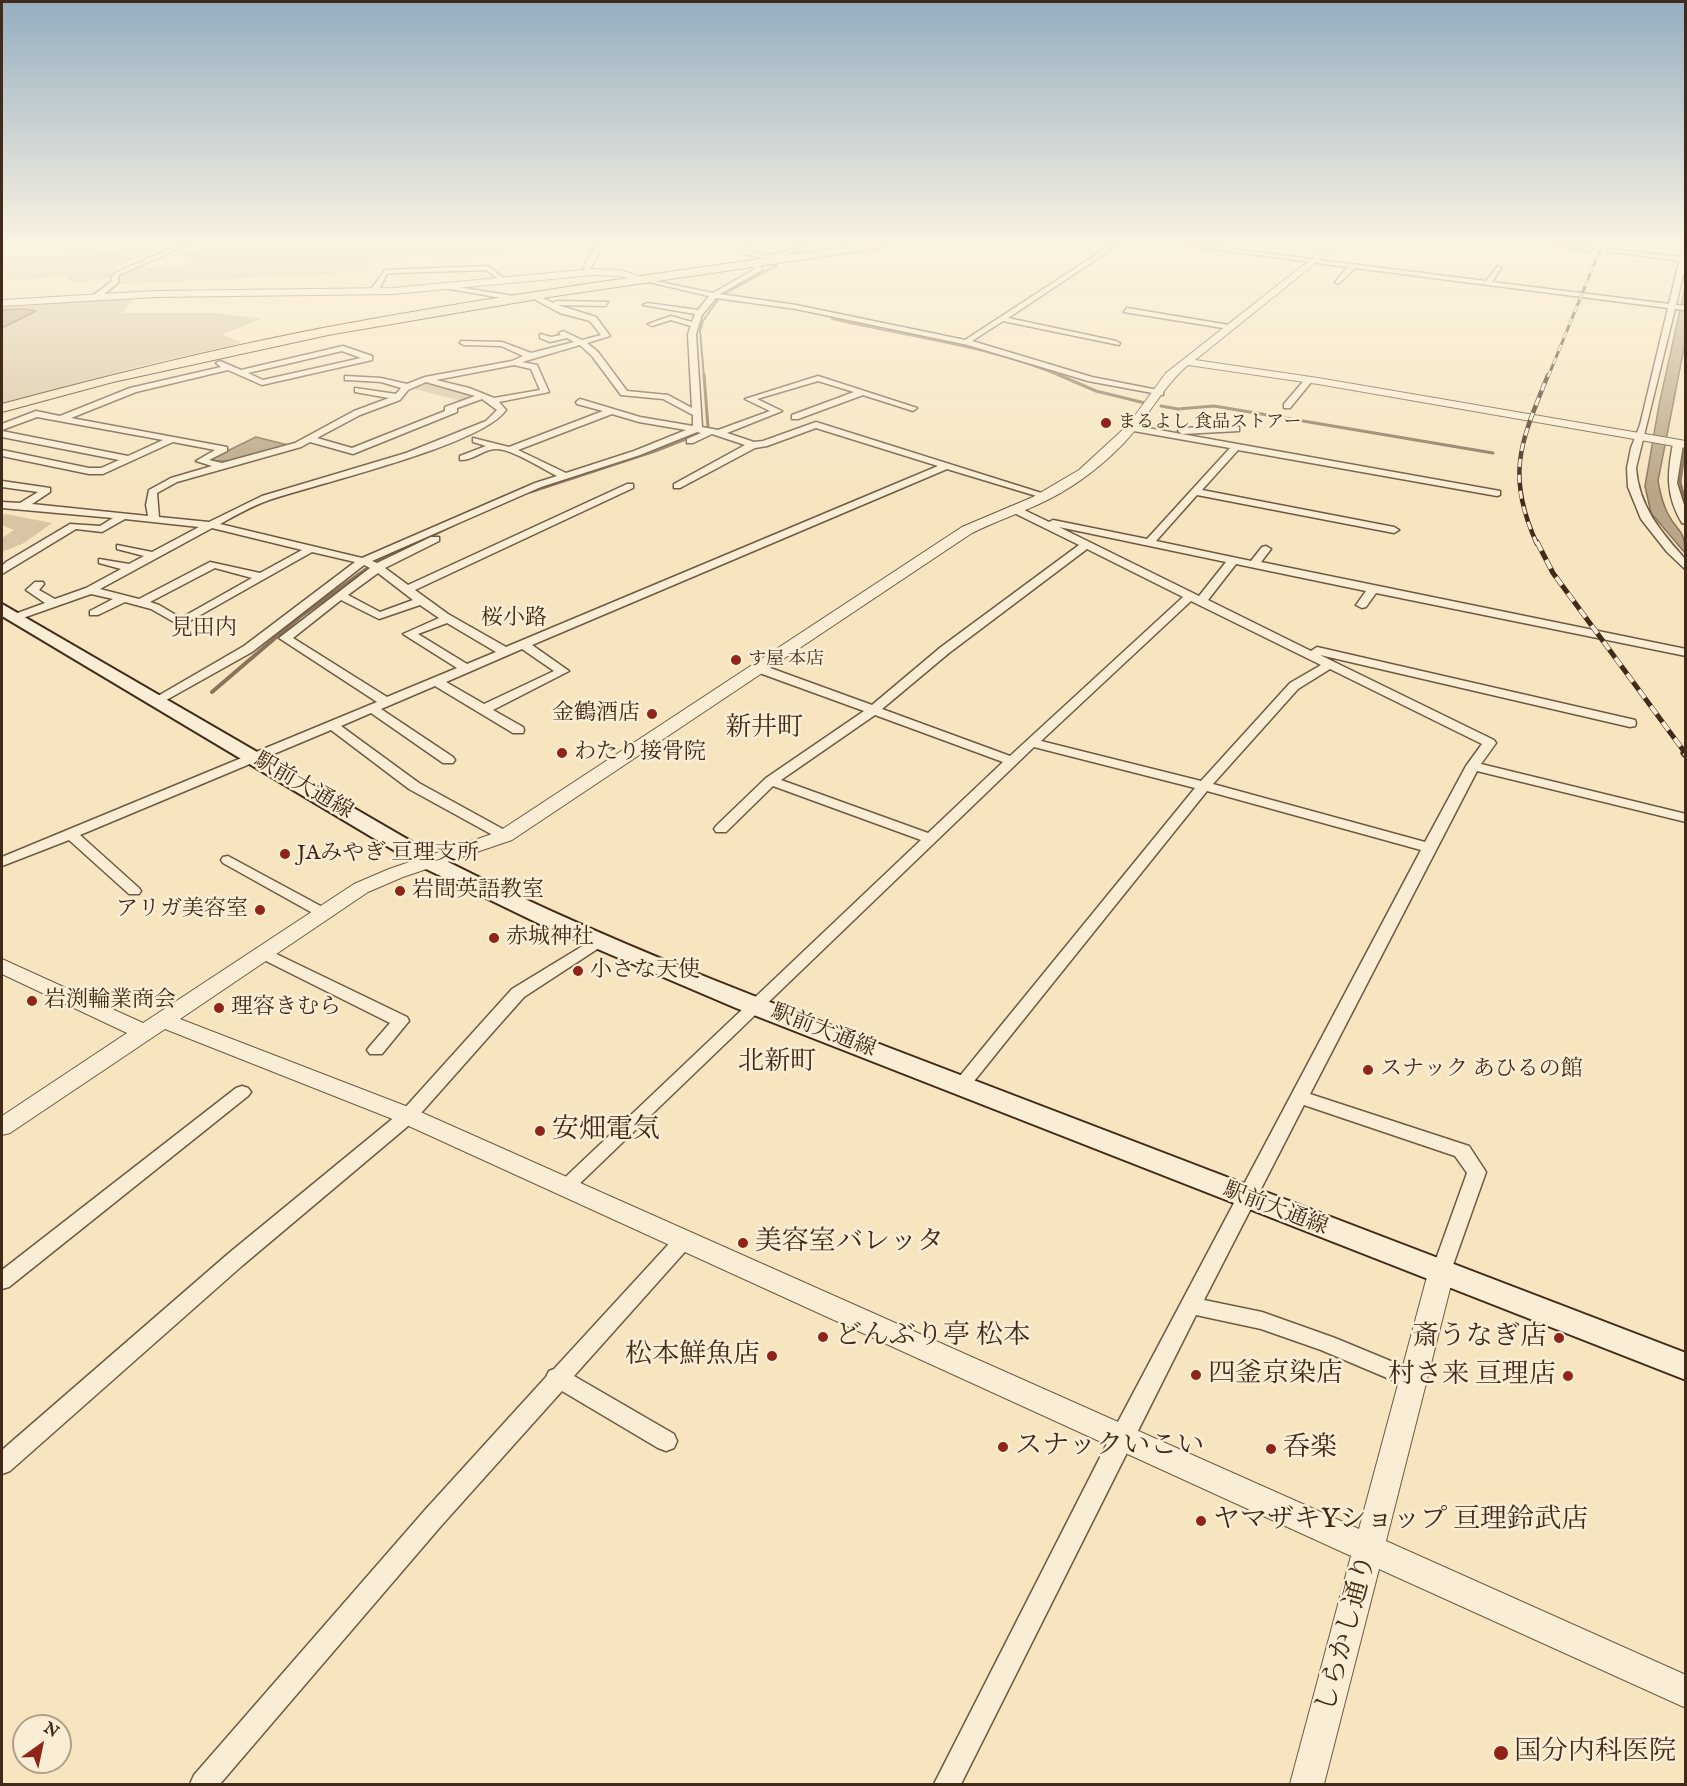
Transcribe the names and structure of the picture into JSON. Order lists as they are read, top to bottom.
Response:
{
  "streets": {
    "main road": ["駅前大通線"],
    "street": ["しらかし通り"]
  },
  "crossings": [
    ["駅前大通線", "しらかし通り"]
  ],
  "districts": [
    "桜小路",
    "見田内",
    "新井町",
    "北新町"
  ],
  "places": [
    "まるよし 食品ストアー",
    "す屋 本店",
    "金鶴酒店",
    "わたり接骨院",
    "JAみやぎ 亘理支所",
    "岩間英語教室",
    "アリガ美容室",
    "赤城神社",
    "小さな天使",
    "岩渕輪業商会",
    "理容きむら",
    "スナック あひるの館",
    "安畑電気",
    "美容室バレッタ",
    "どんぶり亭 松本",
    "斎うなぎ店",
    "松本鮮魚店",
    "四釜京染店",
    "村さ来 亘理店",
    "スナックいこい",
    "呑楽",
    "ヤマザキYショップ 亘理鈴武店",
    "国分内科医院"
  ],
  "north": "top right"
}
